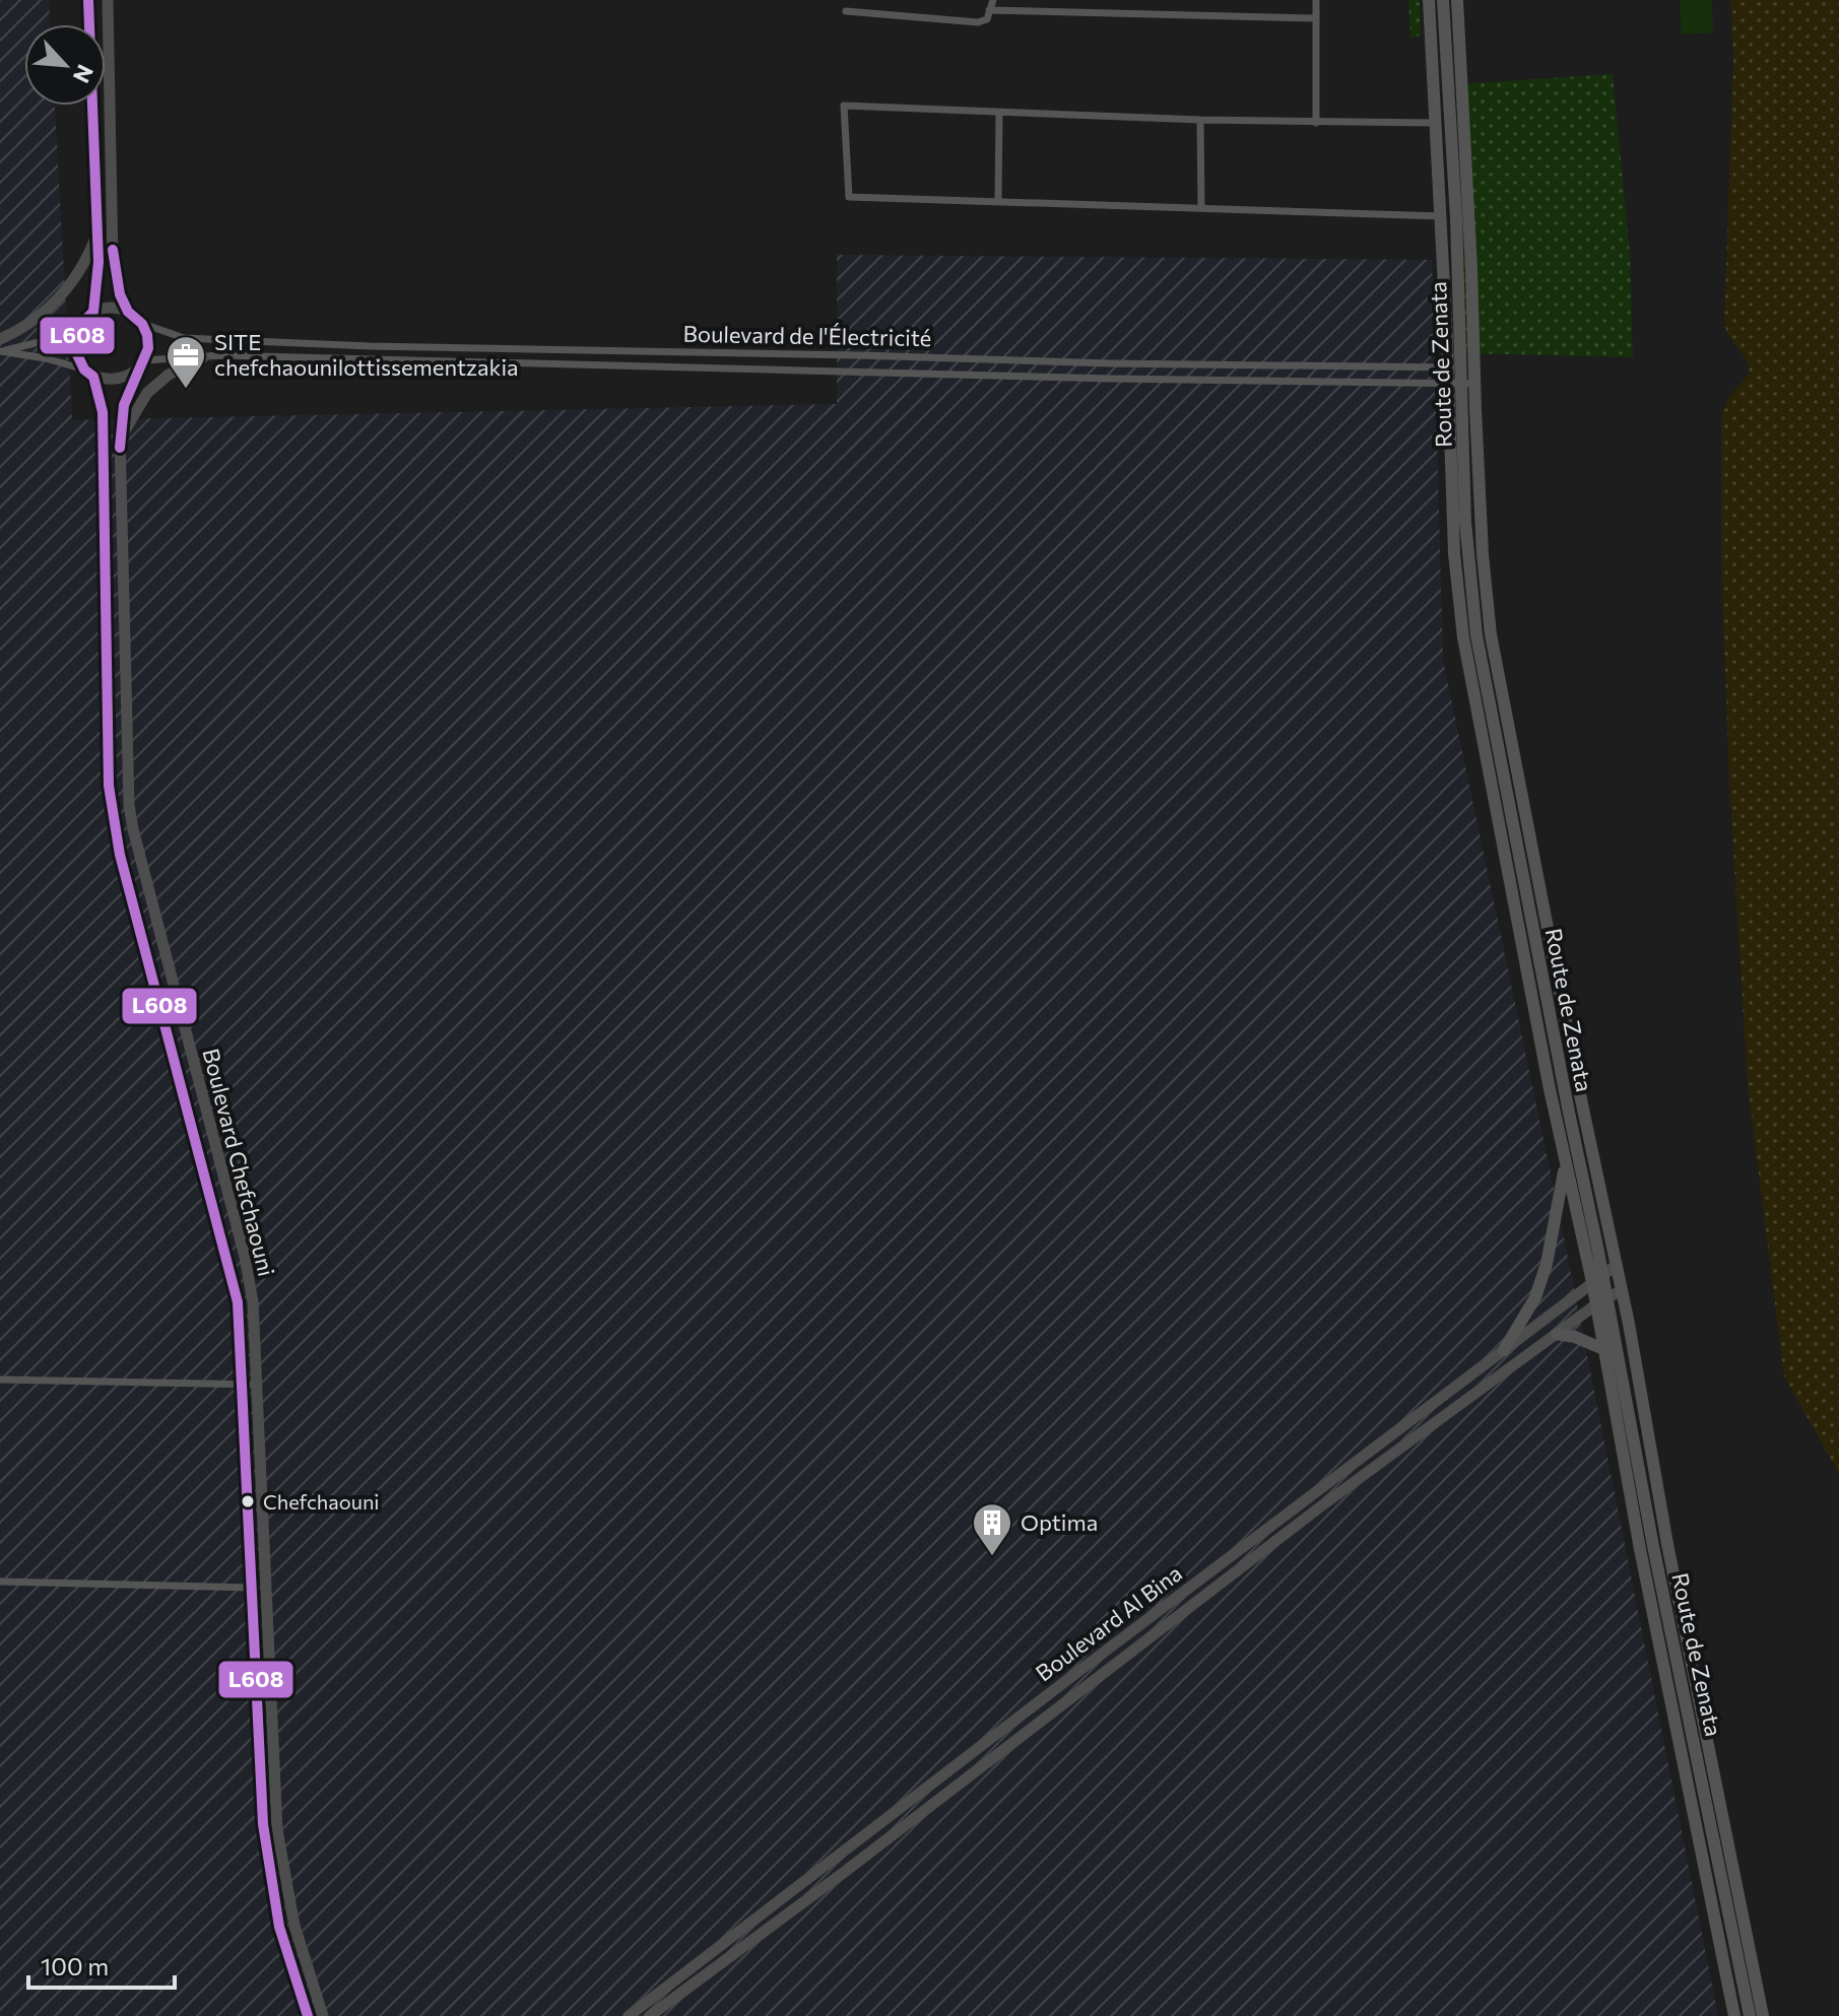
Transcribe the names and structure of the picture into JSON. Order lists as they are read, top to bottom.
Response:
{
  "streets": {
    "main road": ["Route de Zenata"],
    "street": ["Boulevard de l'Électricité", "Boulevard Chefchaouni", "Boulevard Al Bina"]
  },
  "crossings": [
    ["Boulevard de l'Électricité", "Route de Zenata"],
    ["Boulevard de l'Électricité", "Boulevard Chefchaouni"],
    ["Route de Zenata", "Boulevard Al Bina"]
  ],
  "places": {
    "office": ["SITE chefchaounilottissementzakia"],
    "other": ["Chefchaouni"],
    "building": ["Optima"]
  },
  "lines": ["transit line L608"],
  "scale_bar": "100 m",
  "north": "bottom right"
}
